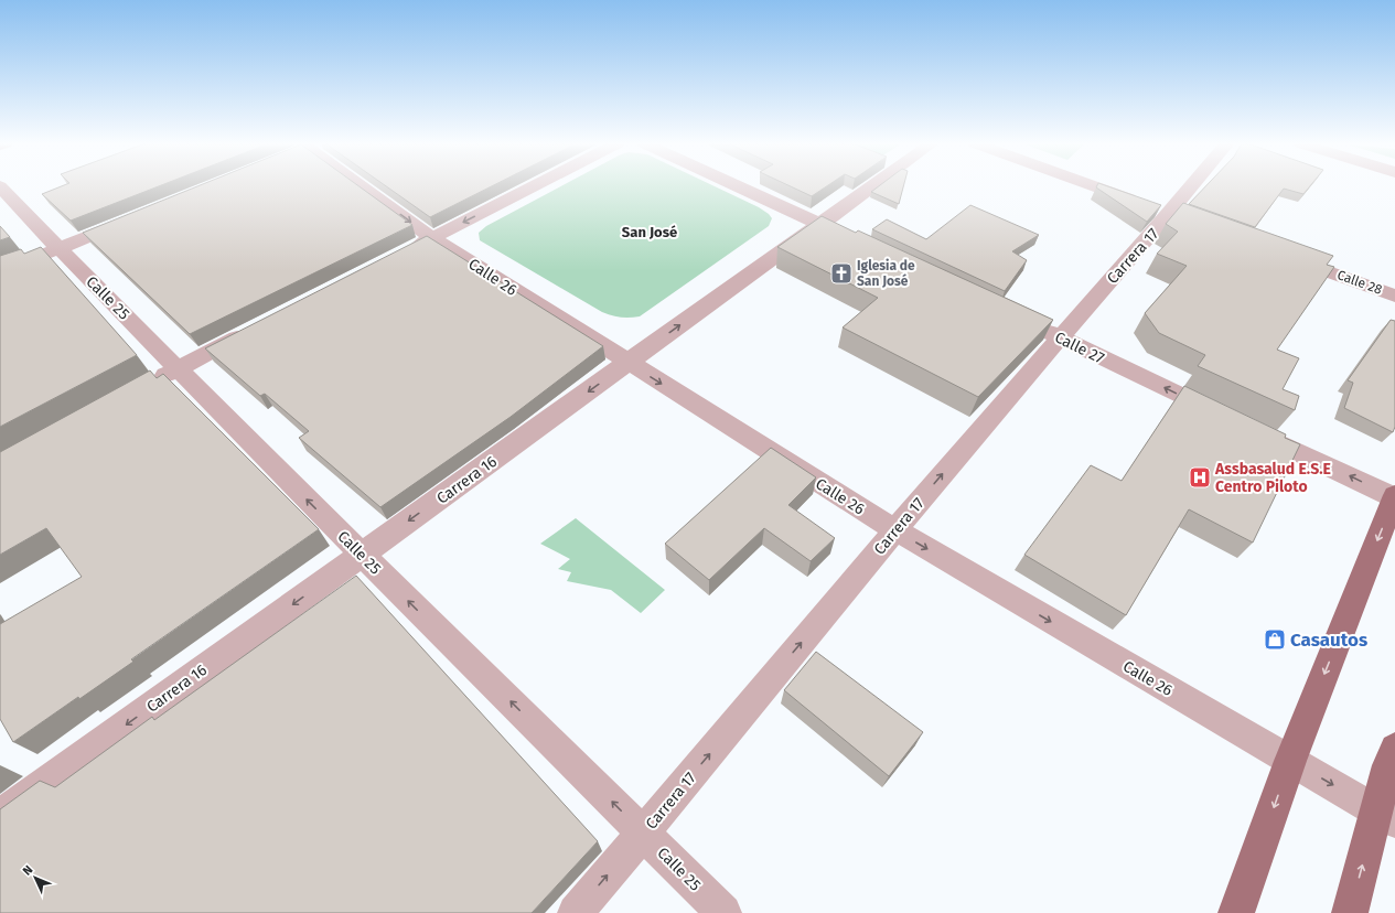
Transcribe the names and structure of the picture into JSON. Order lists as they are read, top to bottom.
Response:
{
  "streets": {
    "street": [
      "Carrera 17",
      "Calle 26",
      "Calle 28",
      "Calle 25",
      "Calle 27",
      "Carrera 16"
    ]
  },
  "crossings": [
    ["Carrera 17", "Calle 26"],
    ["Carrera 17", "Calle 25"],
    ["Carrera 17", "Calle 27"],
    ["Calle 26", "Carrera 16"],
    ["Calle 25", "Carrera 16"]
  ],
  "one_way": [
    "Carrera 17",
    "Calle 26",
    "Calle 25",
    "Calle 27"
  ],
  "districts": ["San José"],
  "places": {
    "church": ["Iglesia de San José"],
    "hospital": ["Assbasalud E.S.E Centro Piloto"],
    "shop": ["Casautos"]
  },
  "north": "top left"
}
